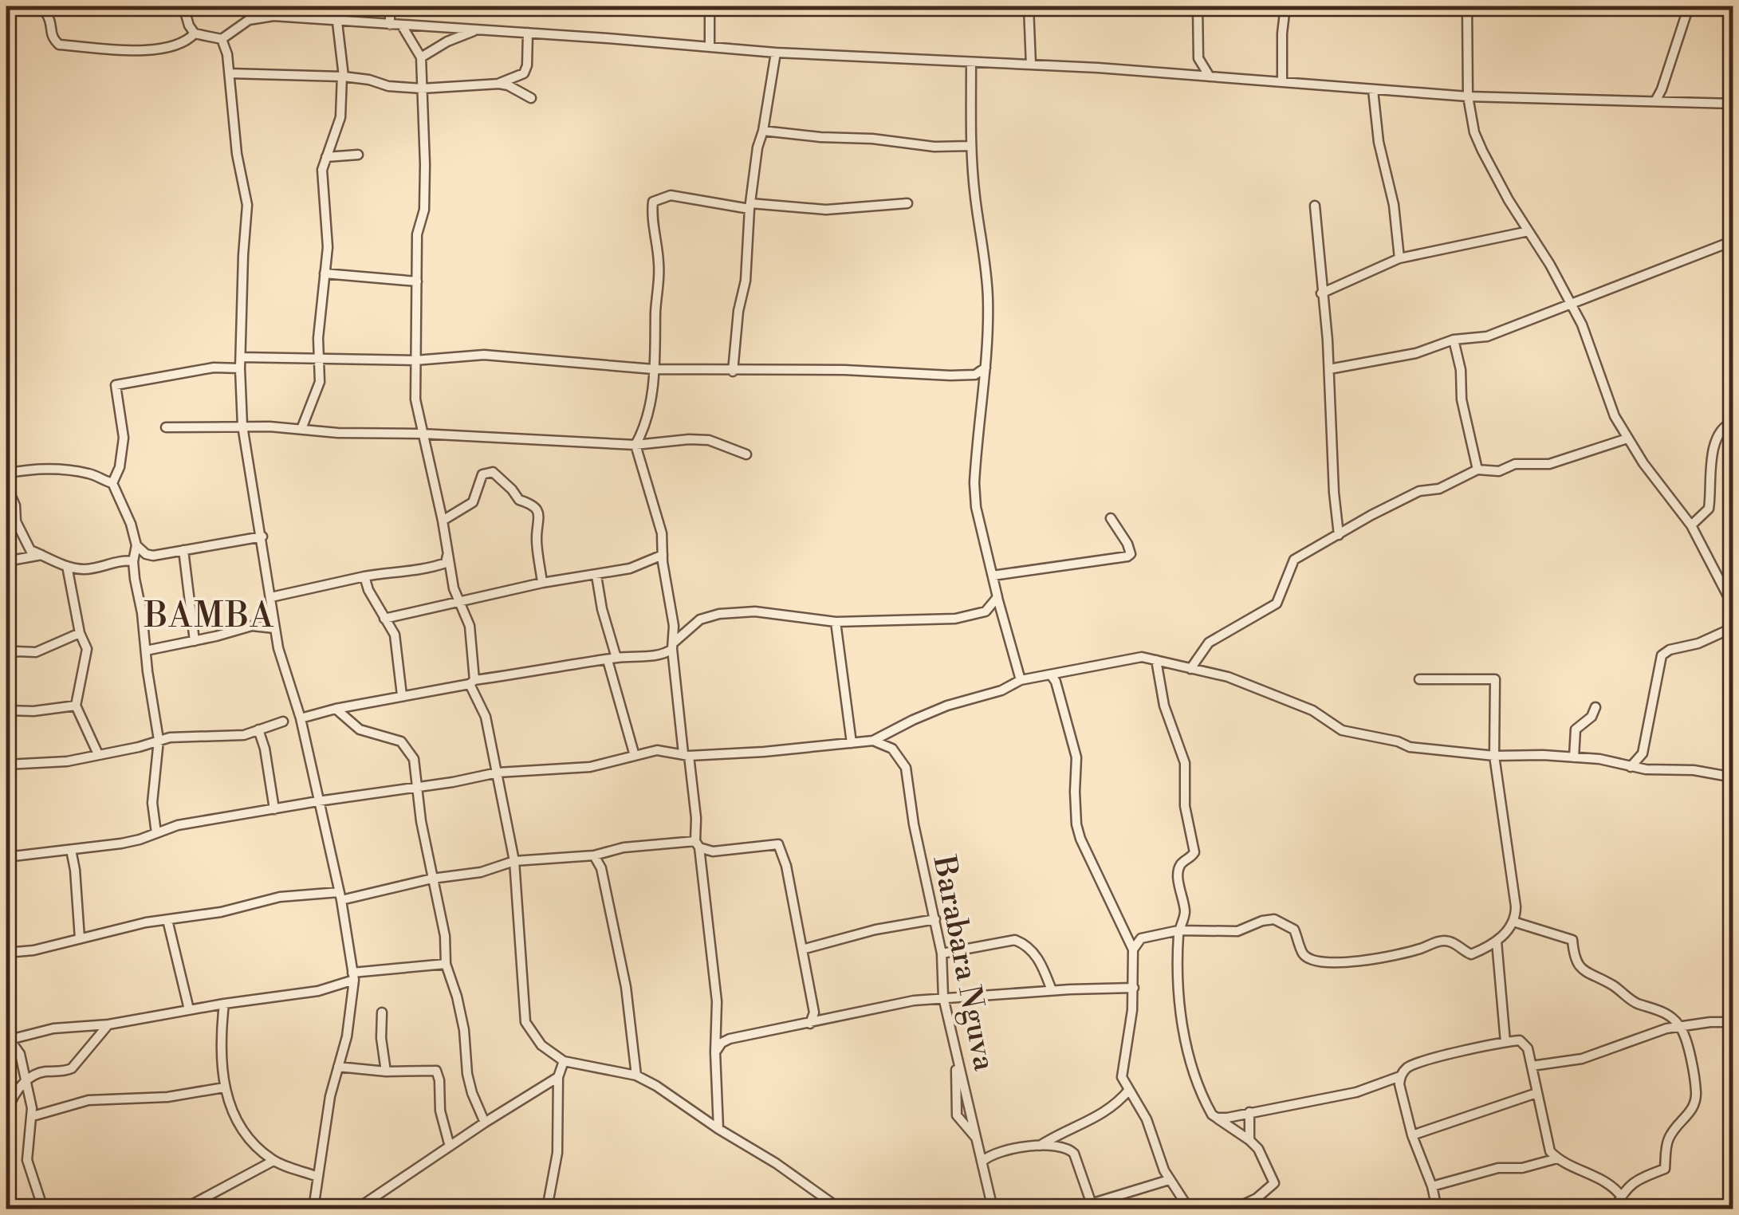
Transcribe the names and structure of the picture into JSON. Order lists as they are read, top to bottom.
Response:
{
  "streets": {
    "street": ["Barabara Nguva"]
  },
  "districts": ["BAMBA"]
}
